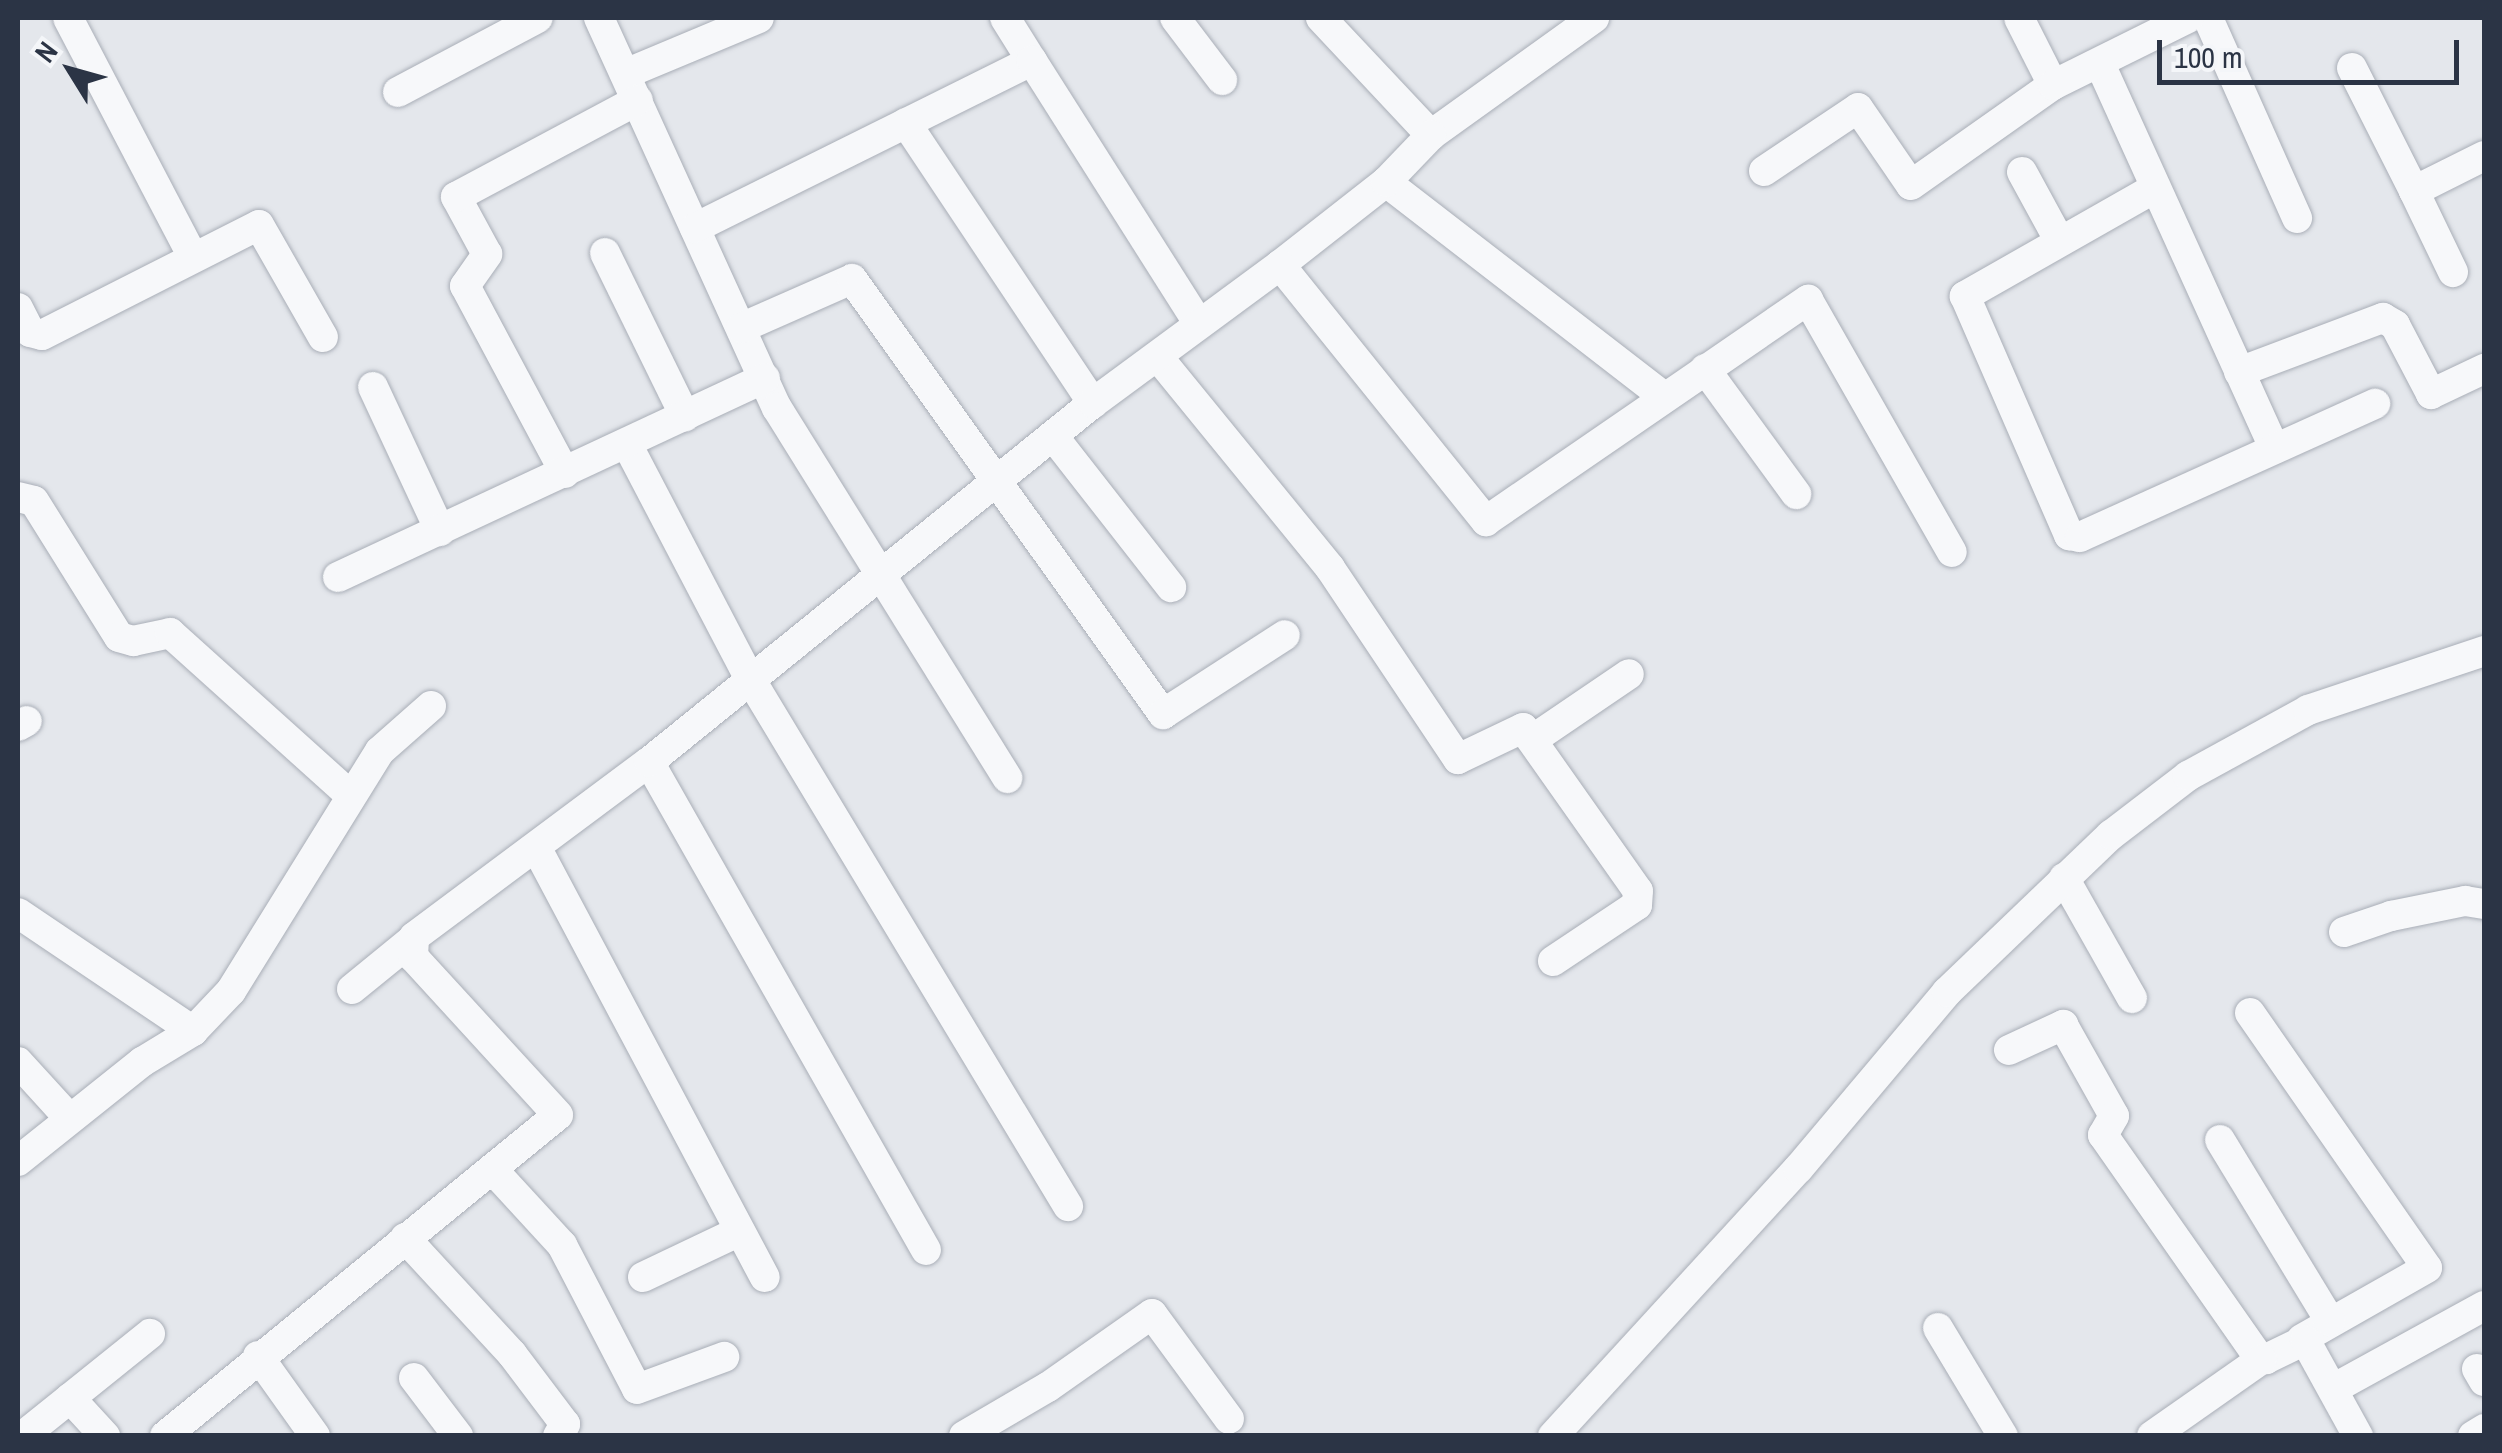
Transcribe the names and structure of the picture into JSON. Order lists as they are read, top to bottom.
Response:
{
  "scale_bar": "100 m",
  "north": "top left"
}
